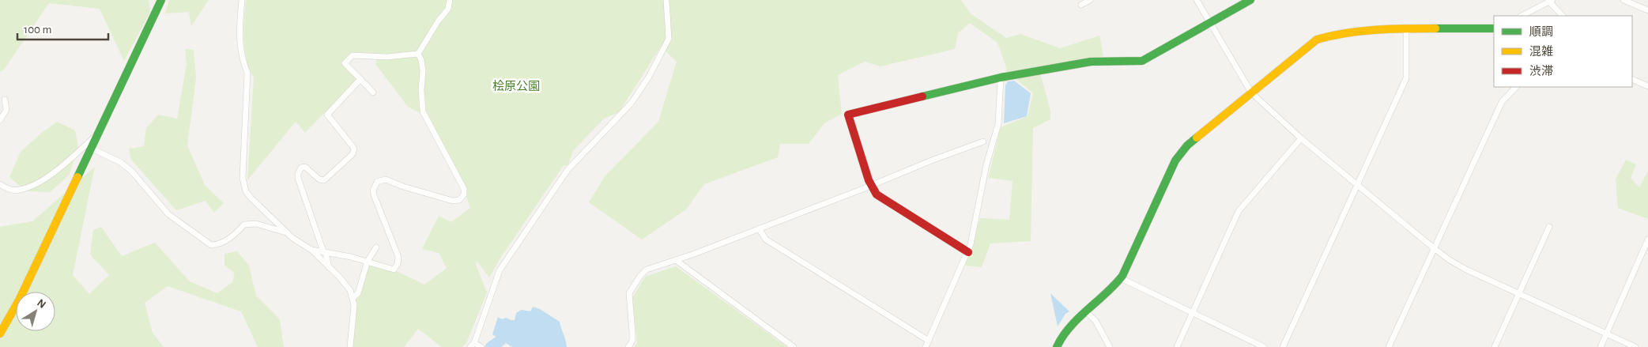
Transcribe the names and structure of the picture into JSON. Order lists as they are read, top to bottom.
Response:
{
  "parks": ["桧原公園"],
  "legend": ["順調", "混雑", "渋滞"],
  "scale_bar": "100 m",
  "north": "top right"
}
